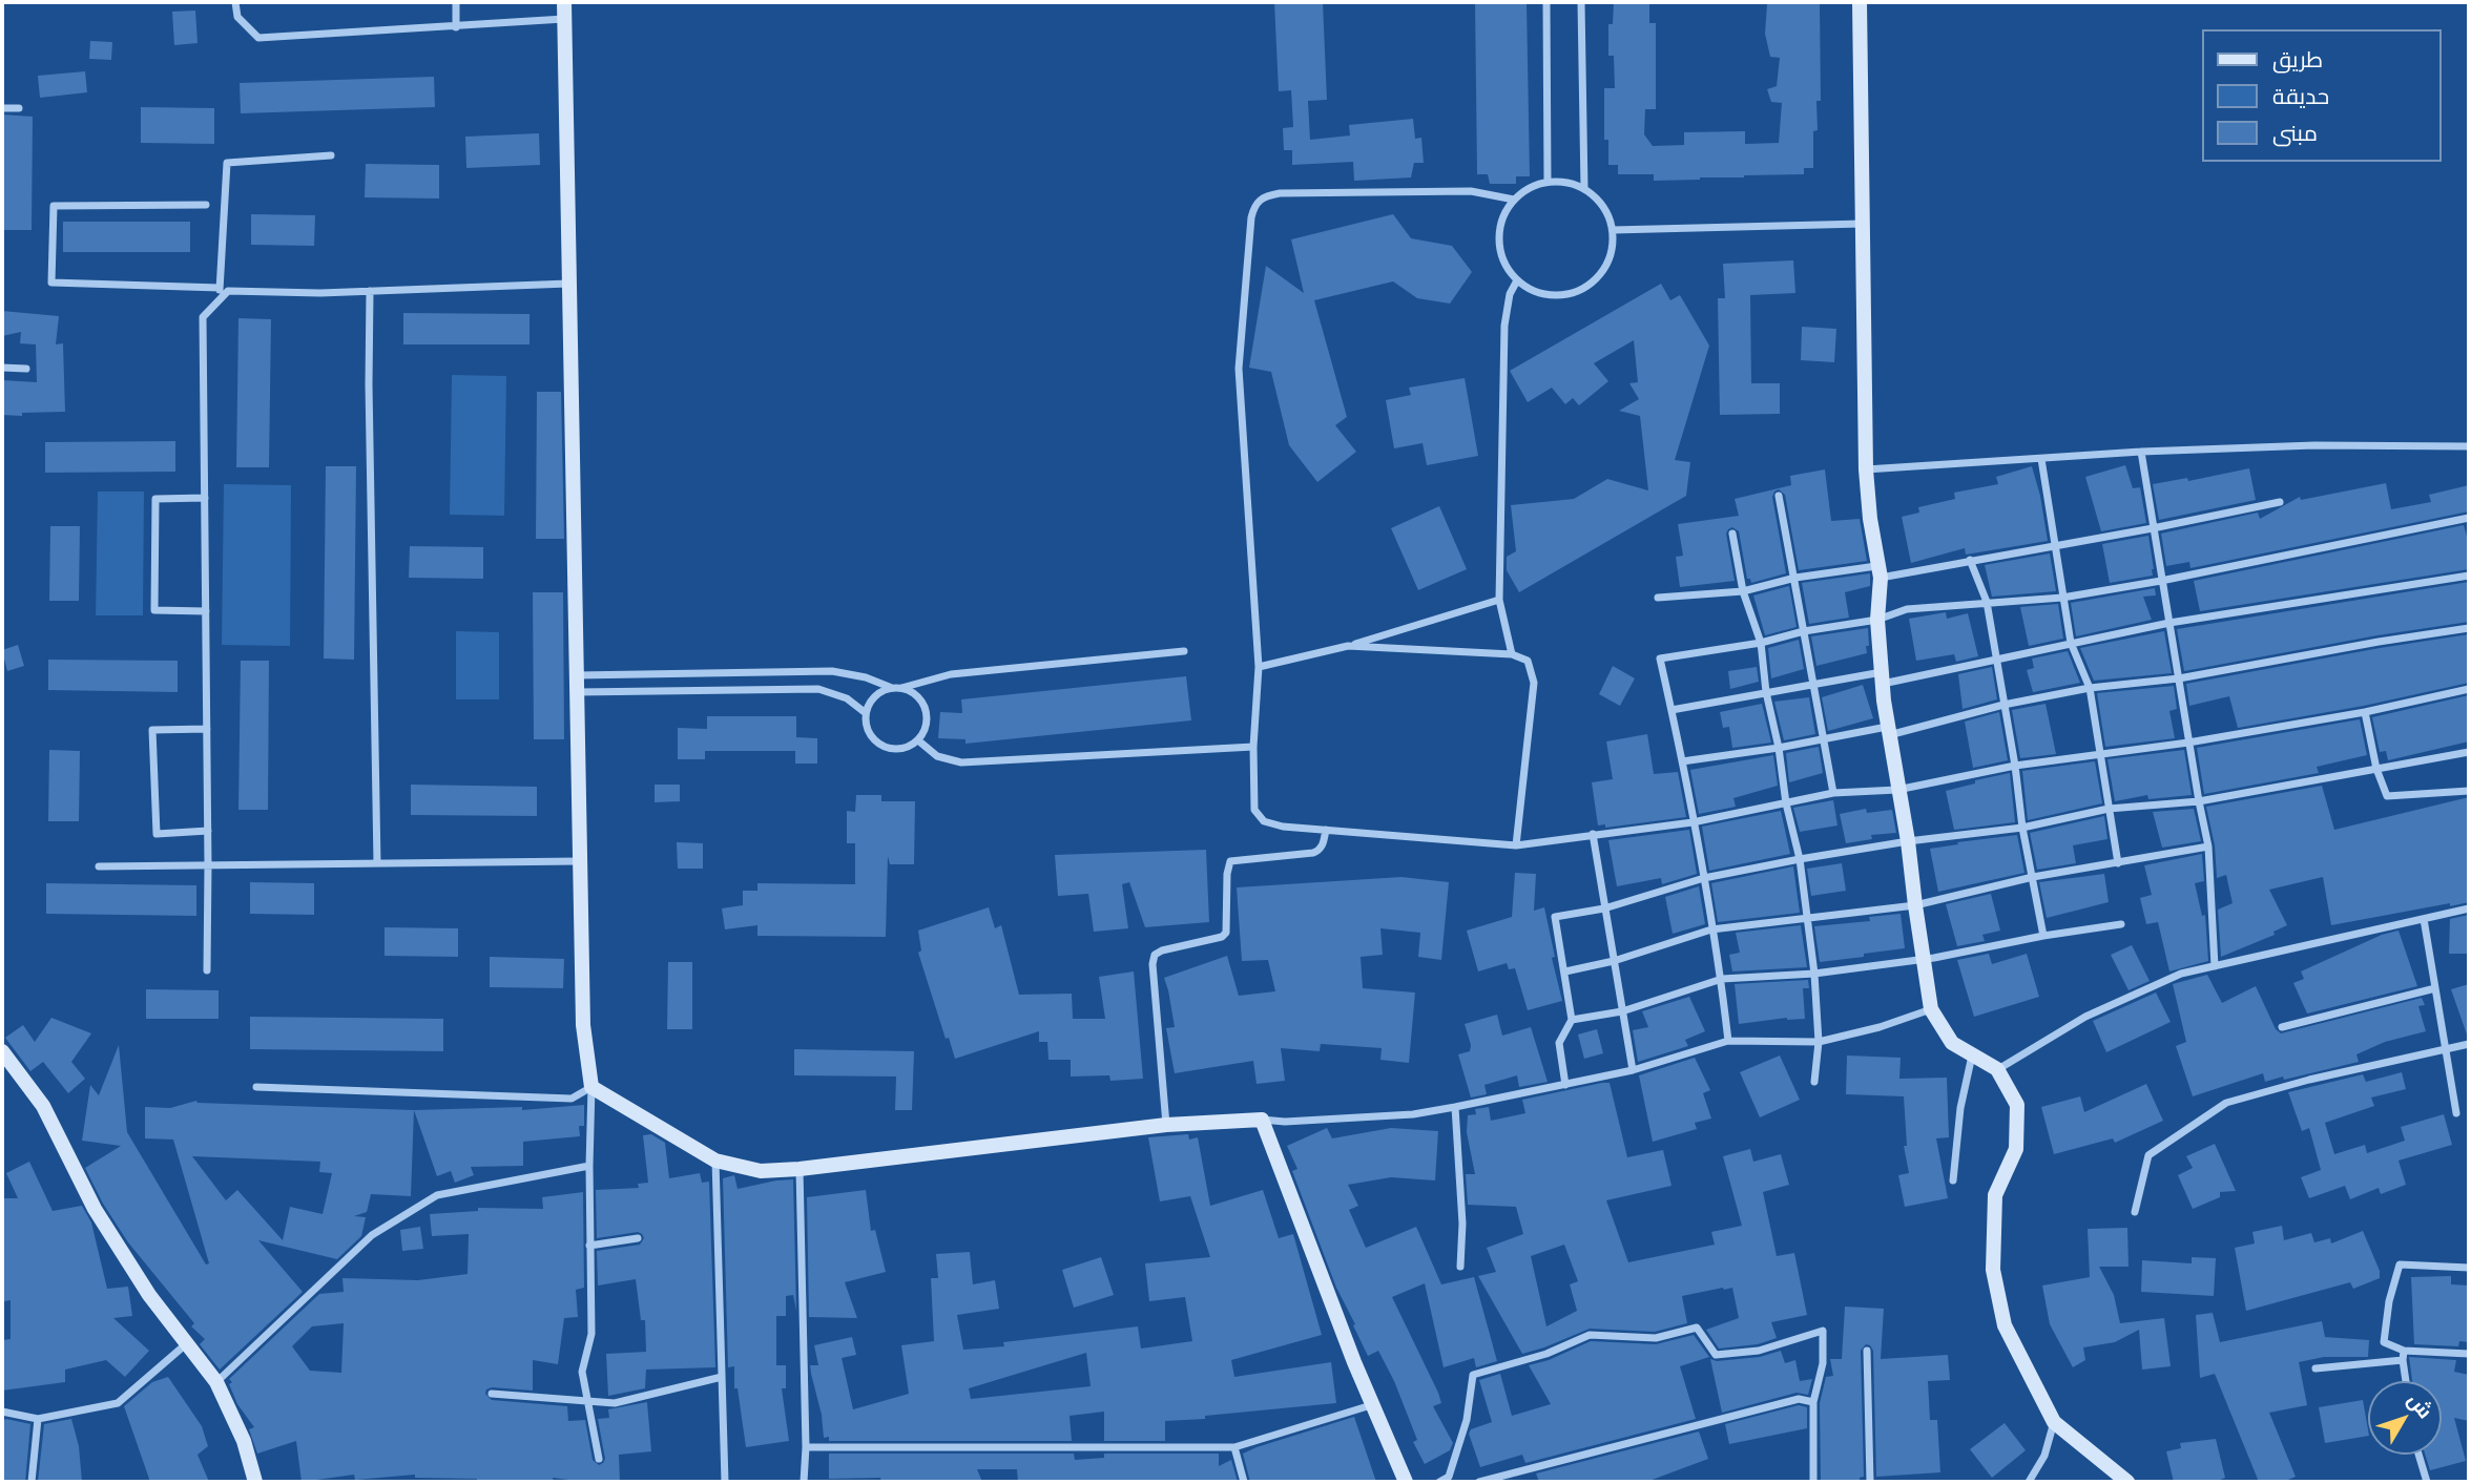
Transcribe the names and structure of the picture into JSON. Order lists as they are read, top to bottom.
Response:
{
  "legend": ["طريق", "حديقة", "مبنى"],
  "north": "top right"
}
